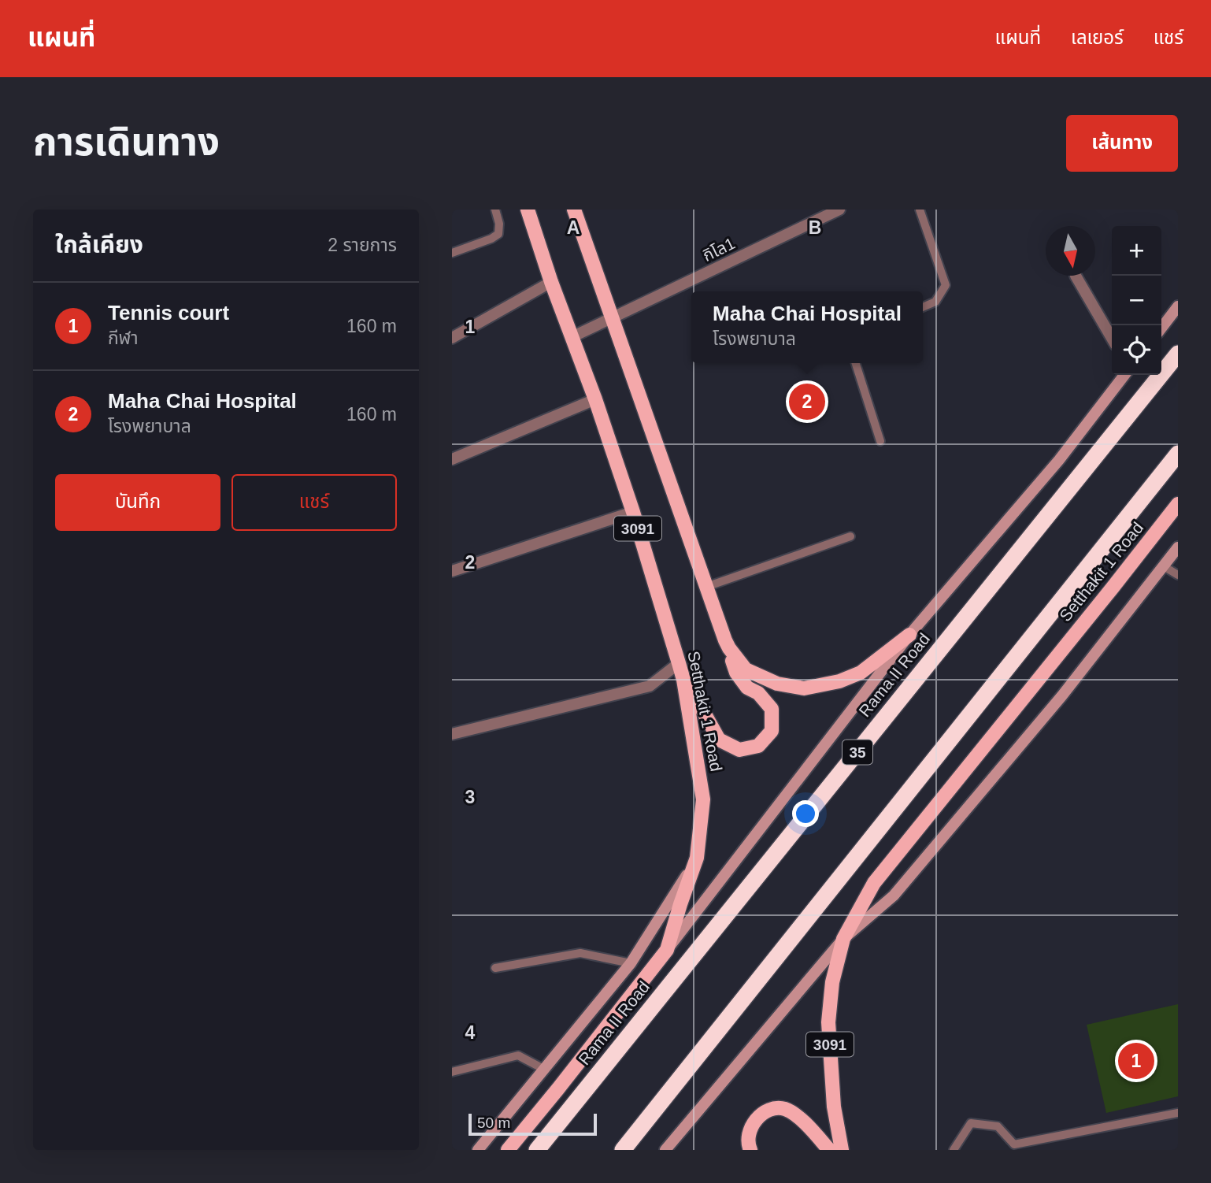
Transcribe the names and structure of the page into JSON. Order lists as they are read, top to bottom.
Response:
{
  "streets": {
    "highway": ["Rama II Road", "35"],
    "main road": ["3091", "Setthakit 1 Road"],
    "street": ["กิโล1"]
  },
  "crossings": [
    ["กิโล1", "Setthakit 1 Road"],
    ["Setthakit 1 Road", "Rama II Road"]
  ],
  "scale_bar": "50 m",
  "north": "bottom",
  "page": {
    "header": "แผนที่",
    "nav": ["แผนที่", "เลเยอร์", "แชร์"],
    "title": "การเดินทาง",
    "buttons": [
      "เส้นทาง",
      ["บันทึก", "แชร์"]
    ],
    "heading": ["ใกล้เคียง", "2 รายการ"],
    "map_buttons": ["+", "−"],
    "list": [
      {
        "mark": "1",
        "name": "Tennis court",
        "note": "กีฬา",
        "value": "160 m"
      },
      {
        "mark": "2",
        "name": "Maha Chai Hospital",
        "note": "โรงพยาบาล",
        "value": "160 m"
      }
    ],
    "popup": ["Maha Chai Hospital", "โรงพยาบาล"],
    "pins": ["2", "1"],
    "scale": "50 m"
  },
  "grid": {
    "columns": ["A", "B"],
    "rows": [
      "1",
      "2",
      "3",
      "4"
    ]
  }
}
